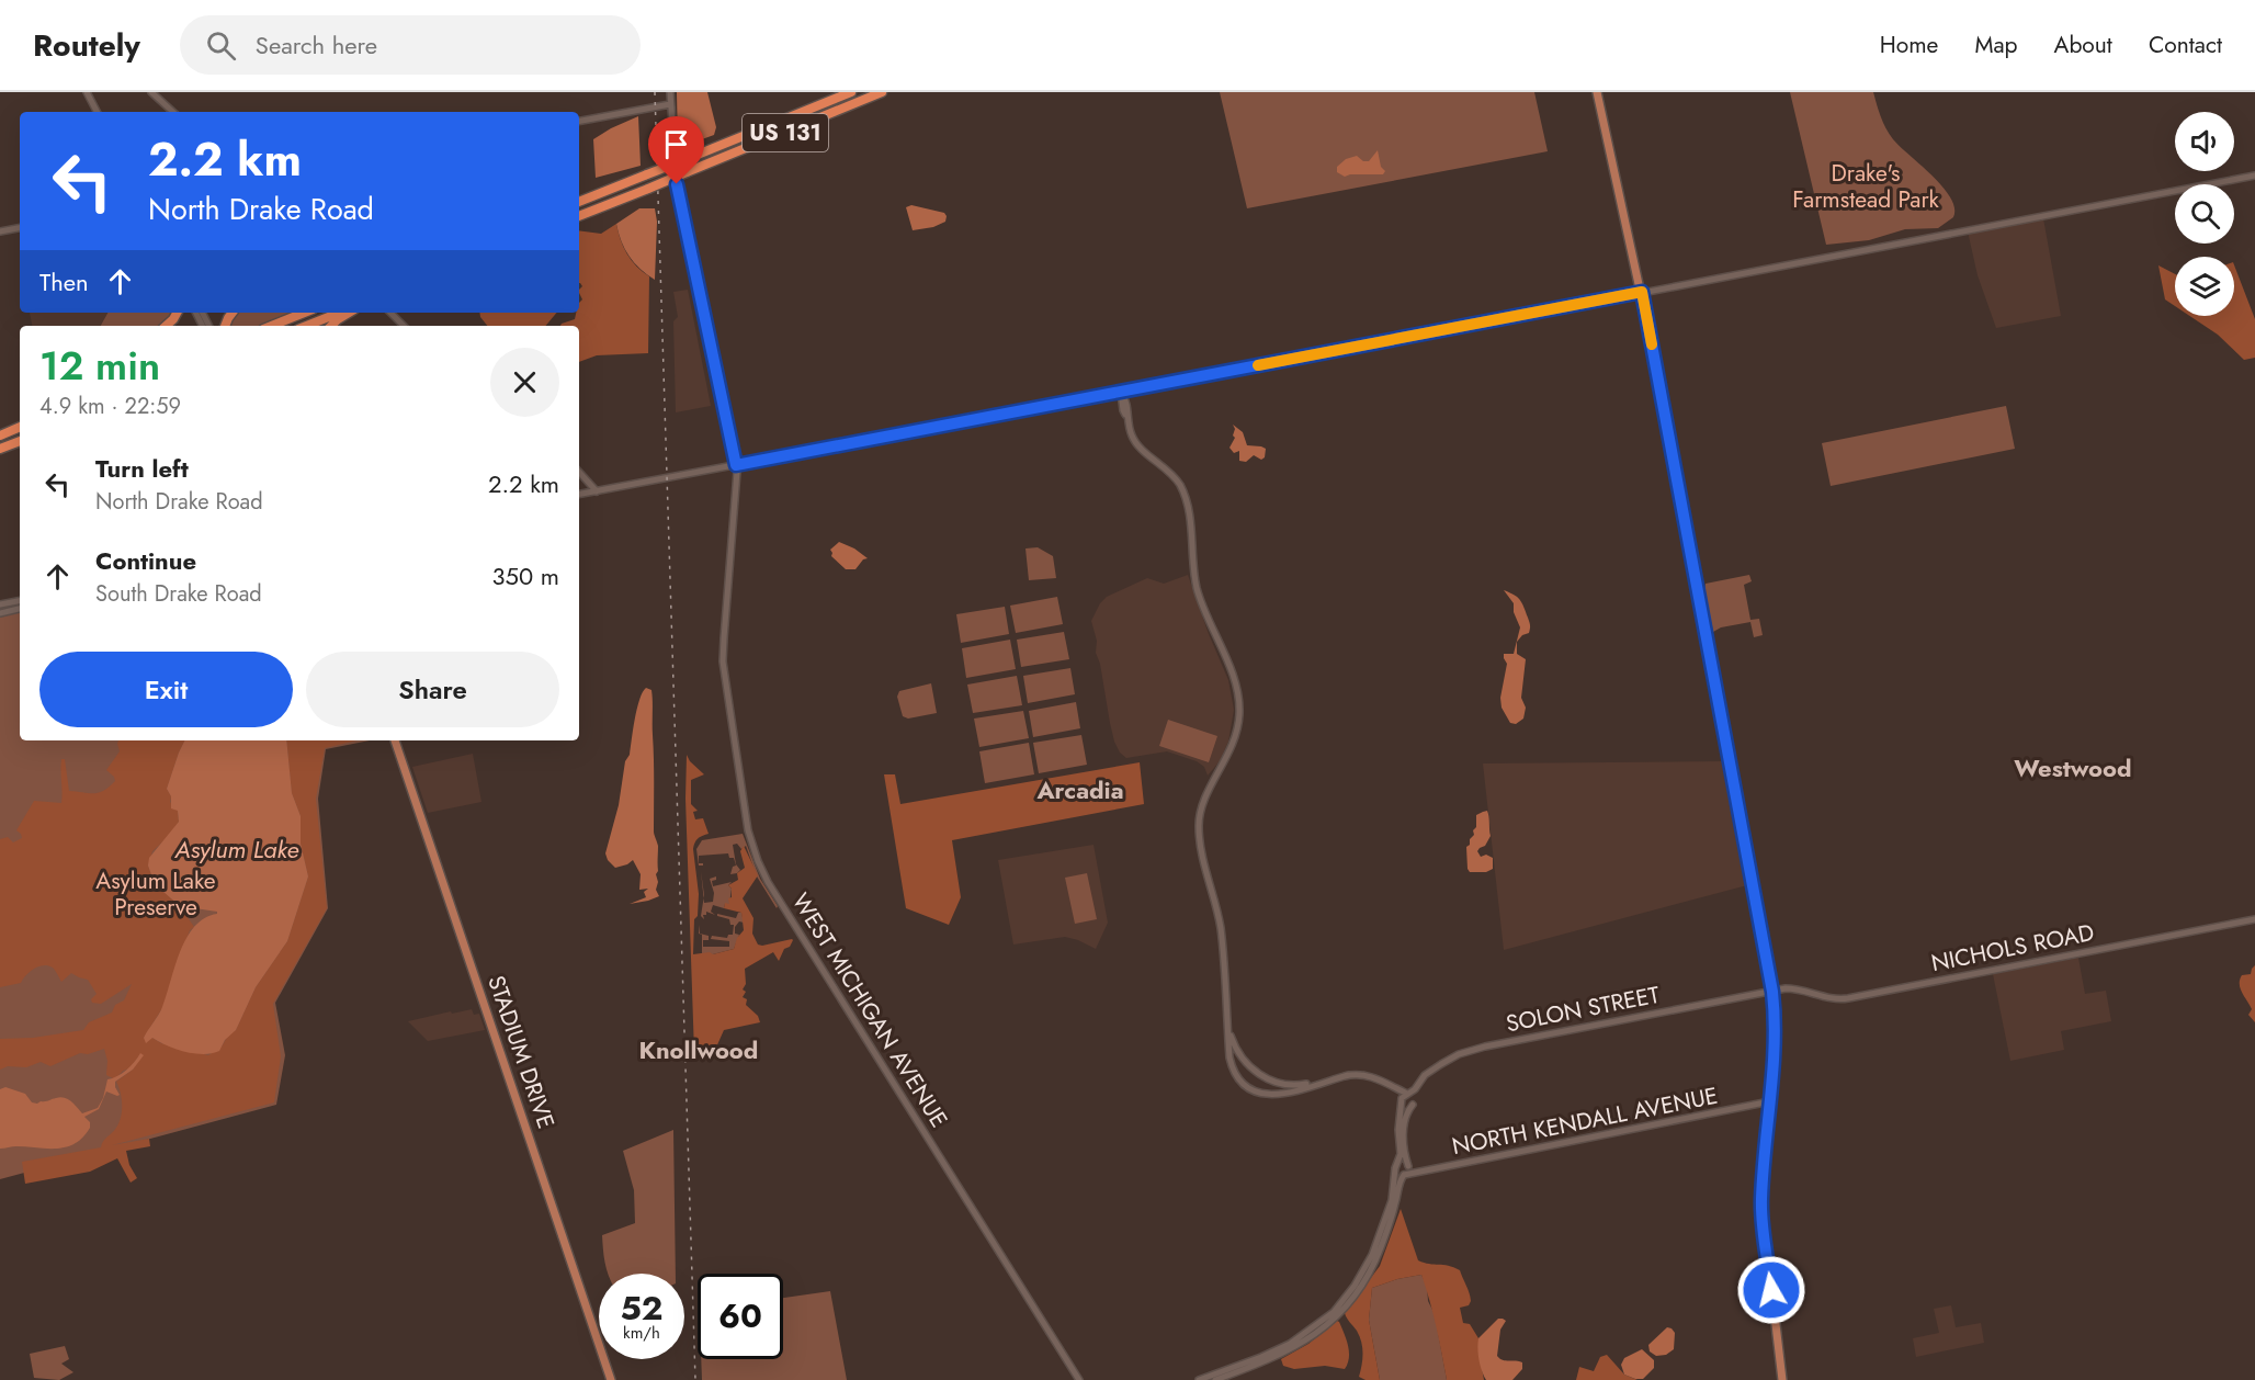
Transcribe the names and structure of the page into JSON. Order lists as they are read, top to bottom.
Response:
{
  "streets": {
    "highway": ["US 131"],
    "main road": ["STADIUM DRIVE"],
    "street": [
      "NICHOLS ROAD",
      "SOLON STREET",
      "WEST MICHIGAN AVENUE",
      "NORTH KENDALL AVENUE"
    ]
  },
  "crossings": [
    ["NICHOLS ROAD", "SOLON STREET"]
  ],
  "districts": ["Westwood", "Arcadia", "Knollwood"],
  "water": ["Asylum Lake"],
  "parks": ["Drake's Farmstead Park", "Asylum Lake Preserve"],
  "page": {
    "header": "Routely",
    "search": "Search here",
    "nav": [
      "Home",
      "Map",
      "About",
      "Contact"
    ],
    "turn": ["2.2 km", "North Drake Road"],
    "then": "Then",
    "heading": ["12 min", "4.9 km · 22:59"],
    "list": [
      {
        "name": "Turn left",
        "note": "North Drake Road",
        "value": "2.2 km"
      },
      {
        "name": "Continue",
        "note": "South Drake Road",
        "value": "350 m"
      }
    ],
    "buttons": ["Exit", "Share"],
    "speed": "52 km/h",
    "limit": "60"
  }
}
